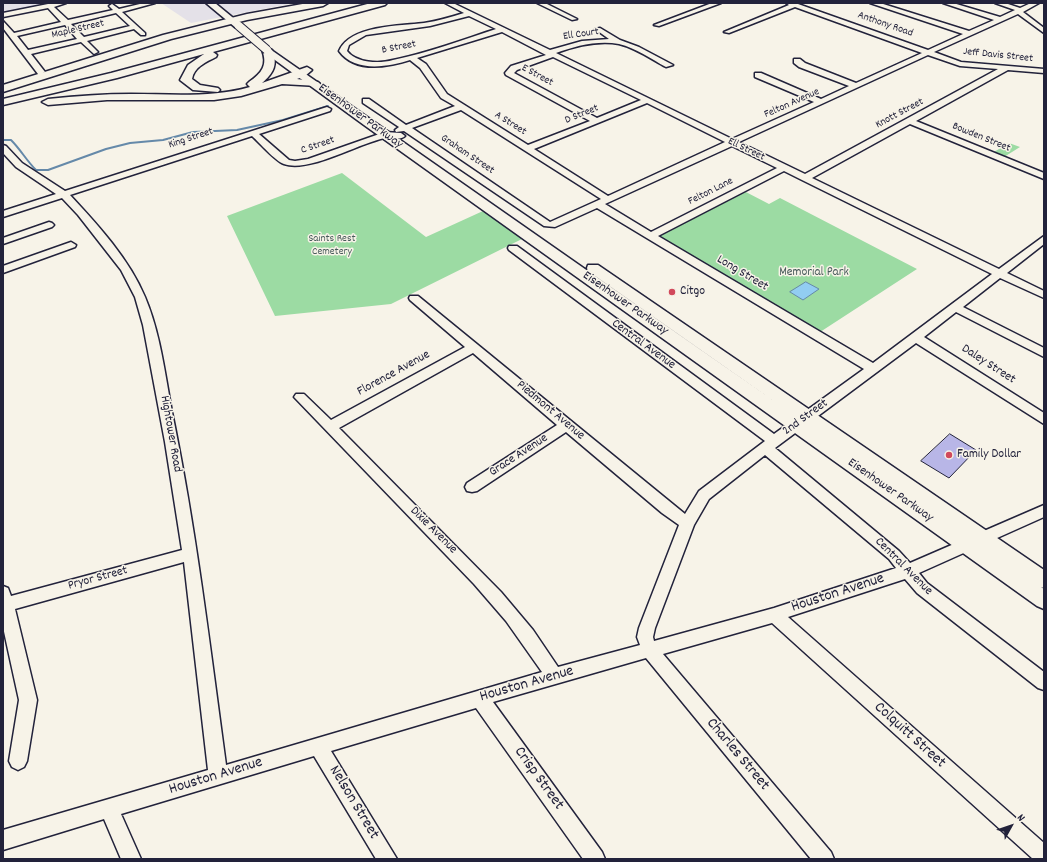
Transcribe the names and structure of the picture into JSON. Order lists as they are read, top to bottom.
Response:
{
  "streets": {
    "main road": ["Eisenhower Parkway"],
    "street": [
      "Anthony Road",
      "Maple Street",
      "Ell Court",
      "B Street",
      "Jeff Davis Street",
      "E Street",
      "Felton Avenue",
      "Knott Street",
      "D Street",
      "A Street",
      "Bowden Street",
      "King Street",
      "C Street",
      "Ell Street",
      "Graham Street",
      "Felton Lane",
      "Long Street",
      "Central Avenue",
      "Daley Street",
      "Florence Avenue",
      "Piedmont Avenue",
      "2nd Street",
      "Hightower Road",
      "Grace Avenue",
      "Dixie Avenue",
      "Pryor Street",
      "Houston Avenue",
      "Colquitt Street",
      "Charles Street",
      "Crisp Street",
      "Nelson Street"
    ]
  },
  "crossings": [
    ["Anthony Road", "Jeff Davis Street"],
    ["Anthony Road", "Felton Avenue"],
    ["Ell Court", "E Street"],
    ["Ell Court", "Ell Street"],
    ["B Street", "A Street"],
    ["B Street", "Ell Street"],
    ["Jeff Davis Street", "Felton Avenue"],
    ["Jeff Davis Street", "Knott Street"],
    ["E Street", "D Street"],
    ["E Street", "Ell Street"],
    ["Felton Avenue", "A Street"],
    ["Felton Avenue", "Ell Street"],
    ["Felton Avenue", "Graham Street"],
    ["Felton Avenue", "Long Street"],
    ["Knott Street", "Bowden Street"],
    ["Knott Street", "Ell Street"],
    ["D Street", "A Street"],
    ["D Street", "Ell Street"],
    ["Eisenhower Parkway", "C Street"],
    ["Eisenhower Parkway", "Graham Street"],
    ["Eisenhower Parkway", "2nd Street"],
    ["Eisenhower Parkway", "Houston Avenue"],
    ["A Street", "C Street"],
    ["King Street", "C Street"],
    ["King Street", "Hightower Road"],
    ["C Street", "Graham Street"],
    ["Ell Street", "Felton Lane"],
    ["Ell Street", "2nd Street"],
    ["Felton Lane", "Long Street"],
    ["Long Street", "2nd Street"],
    ["Central Avenue", "2nd Street"],
    ["Central Avenue", "Houston Avenue"],
    ["Daley Street", "2nd Street"],
    ["Florence Avenue", "Piedmont Avenue"],
    ["Florence Avenue", "Dixie Avenue"],
    ["Piedmont Avenue", "2nd Street"],
    ["Piedmont Avenue", "Grace Avenue"],
    ["2nd Street", "Houston Avenue"],
    ["2nd Street", "Charles Street"],
    ["Hightower Road", "Pryor Street"],
    ["Hightower Road", "Houston Avenue"],
    ["Dixie Avenue", "Houston Avenue"],
    ["Houston Avenue", "Colquitt Street"],
    ["Houston Avenue", "Charles Street"],
    ["Houston Avenue", "Crisp Street"],
    ["Houston Avenue", "Nelson Street"]
  ],
  "parks": ["Saints Rest Cemetery", "Memorial Park"],
  "places": ["Citgo", "Family Dollar"],
  "north": "top right"
}
